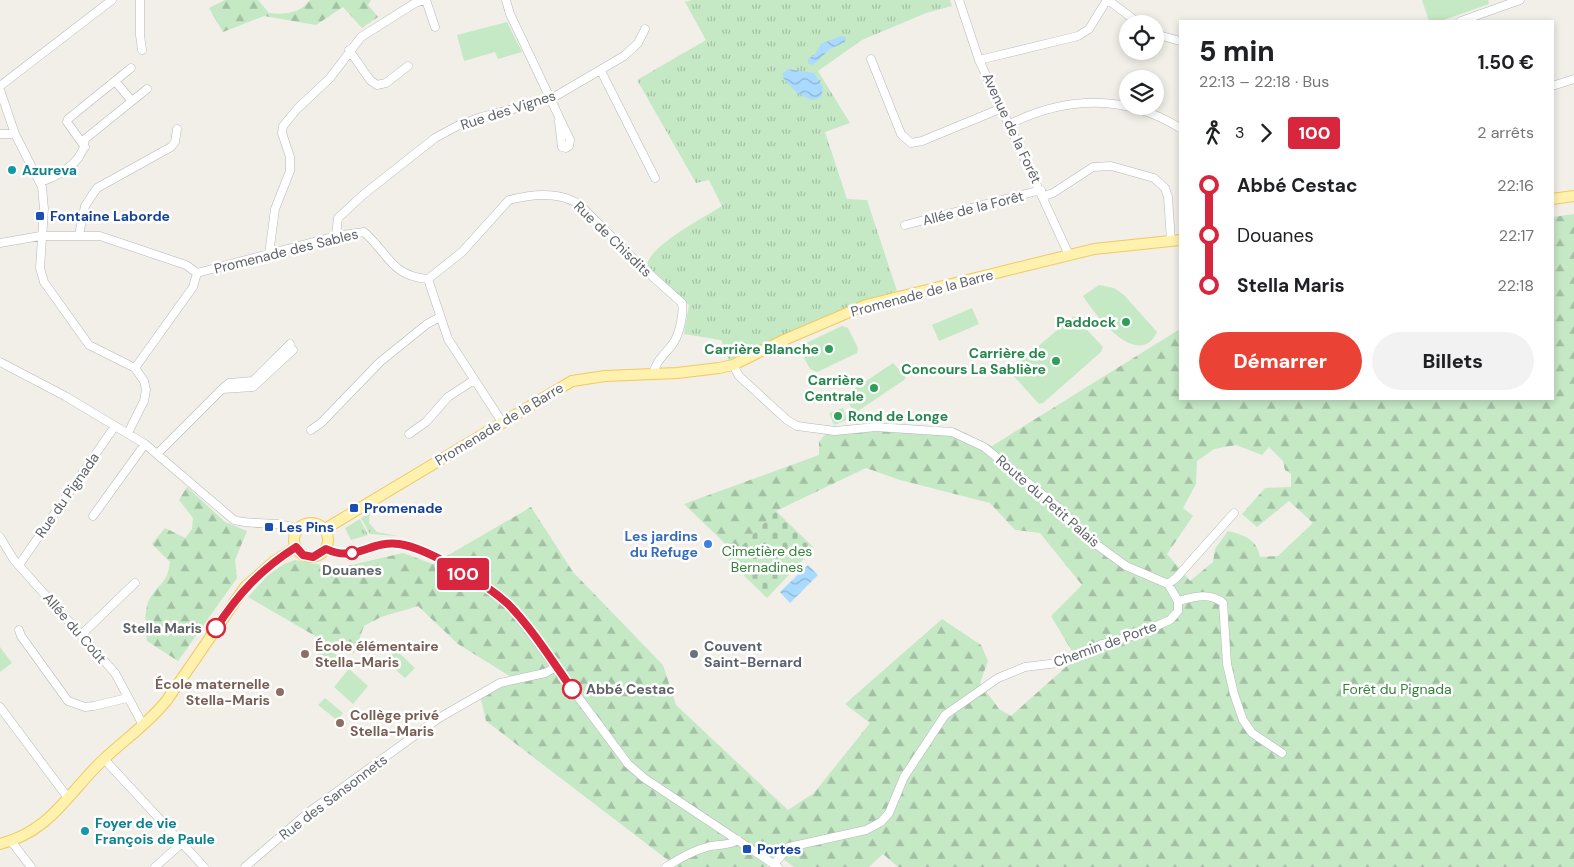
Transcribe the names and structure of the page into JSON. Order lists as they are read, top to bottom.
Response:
{
  "streets": {
    "main road": ["Promenade de la Barre"],
    "street": [
      "Rue des Vignes",
      "Avenue de la Forêt",
      "Allée de la Forêt",
      "Rue de Chisdits",
      "Promenade des Sables",
      "Rue du Pignada",
      "Route du Petit Palais",
      "Allée du Coût",
      "Chemin de Porte",
      "Rue des Sansonnets"
    ]
  },
  "crossings": [
    ["Rue des Vignes", "Promenade des Sables"],
    ["Avenue de la Forêt", "Allée de la Forêt"],
    ["Avenue de la Forêt", "Promenade de la Barre"],
    ["Allée de la Forêt", "Promenade de la Barre"],
    ["Rue de Chisdits", "Promenade des Sables"],
    ["Rue de Chisdits", "Promenade de la Barre"],
    ["Promenade de la Barre", "Route du Petit Palais"],
    ["Rue du Pignada", "Allée du Coût"]
  ],
  "parks": ["Cimetière des Bernadines", "Forêt du Pignada"],
  "places": {
    "other": [
      "Azureva",
      "Paddock",
      "Carrière Blanche",
      "Carrière de Concours La Sablière",
      "Carrière Centrale",
      "Rond de Longe",
      "Les jardins du Refuge",
      "Douanes",
      "Stella Maris",
      "École élémentaire Stella-Maris",
      "Couvent Saint-Bernard",
      "Abbé Cestac",
      "École maternelle Stella-Maris",
      "Collège privé Stella-Maris",
      "Foyer de vie François de Paule"
    ],
    "transit": [
      "Fontaine Laborde",
      "Promenade",
      "Les Pins",
      "Portes"
    ]
  },
  "lines": ["bus line 100"],
  "page": {
    "on_map": "100",
    "heading": ["5 min", "22:13 – 22:18 · Bus", "1.50 €"],
    "legs": ["3", "100", "2 arrêts"],
    "list": [
      {
        "name": "Abbé Cestac",
        "value": "22:16"
      },
      {
        "name": "Douanes",
        "value": "22:17"
      },
      {
        "name": "Stella Maris",
        "value": "22:18"
      }
    ],
    "buttons": ["Démarrer", "Billets"]
  }
}
